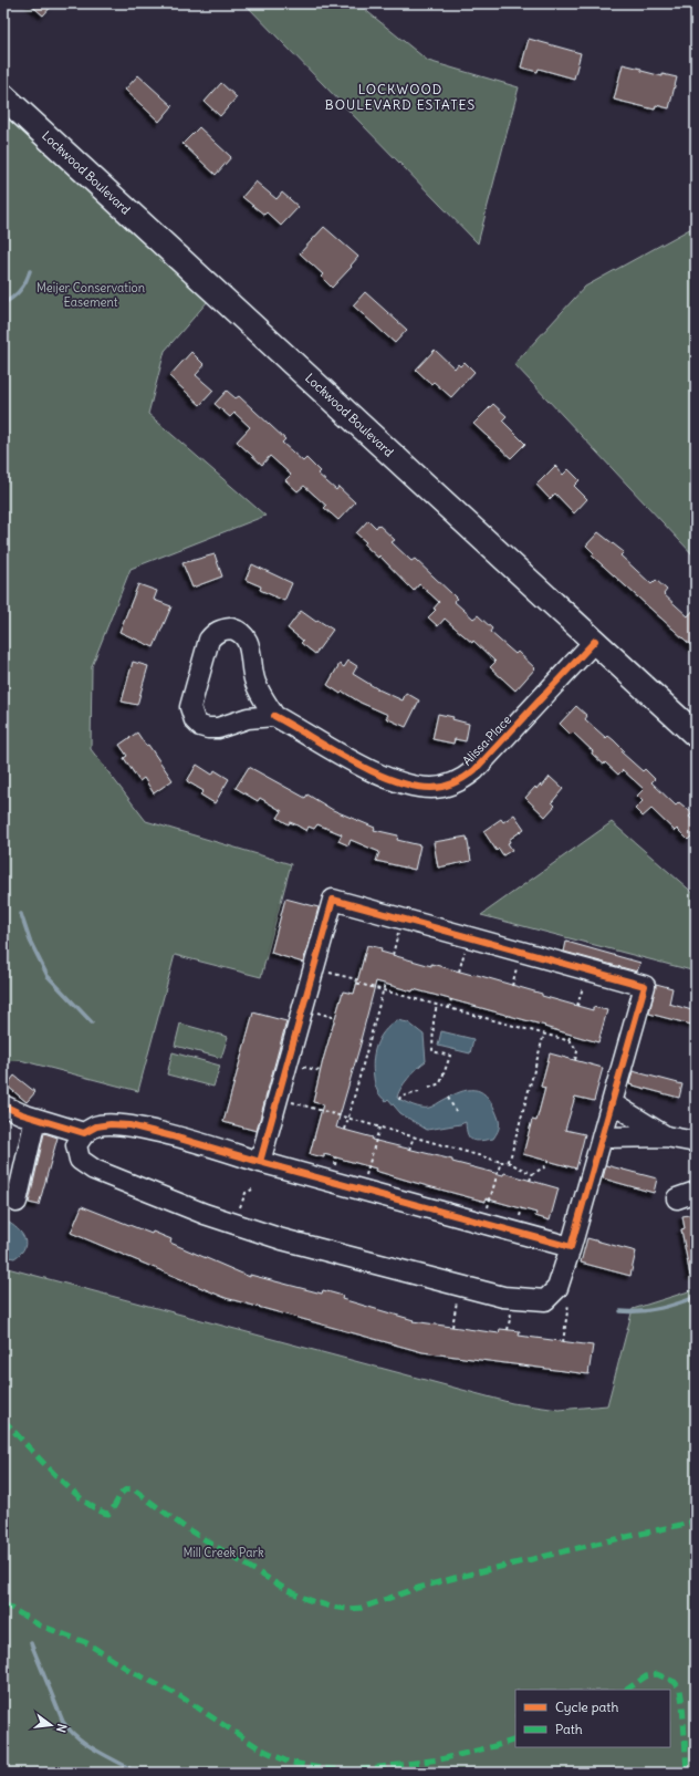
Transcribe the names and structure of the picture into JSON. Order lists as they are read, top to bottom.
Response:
{
  "streets": {
    "main road": ["Lockwood Boulevard"],
    "street": ["Alissa Place"]
  },
  "crossings": [
    ["Lockwood Boulevard", "Alissa Place"]
  ],
  "districts": ["LOCKWOOD BOULEVARD ESTATES"],
  "parks": ["Meijer Conservation Easement", "Mill Creek Park"],
  "legend": ["Cycle path", "Path"],
  "north": "right"
}
